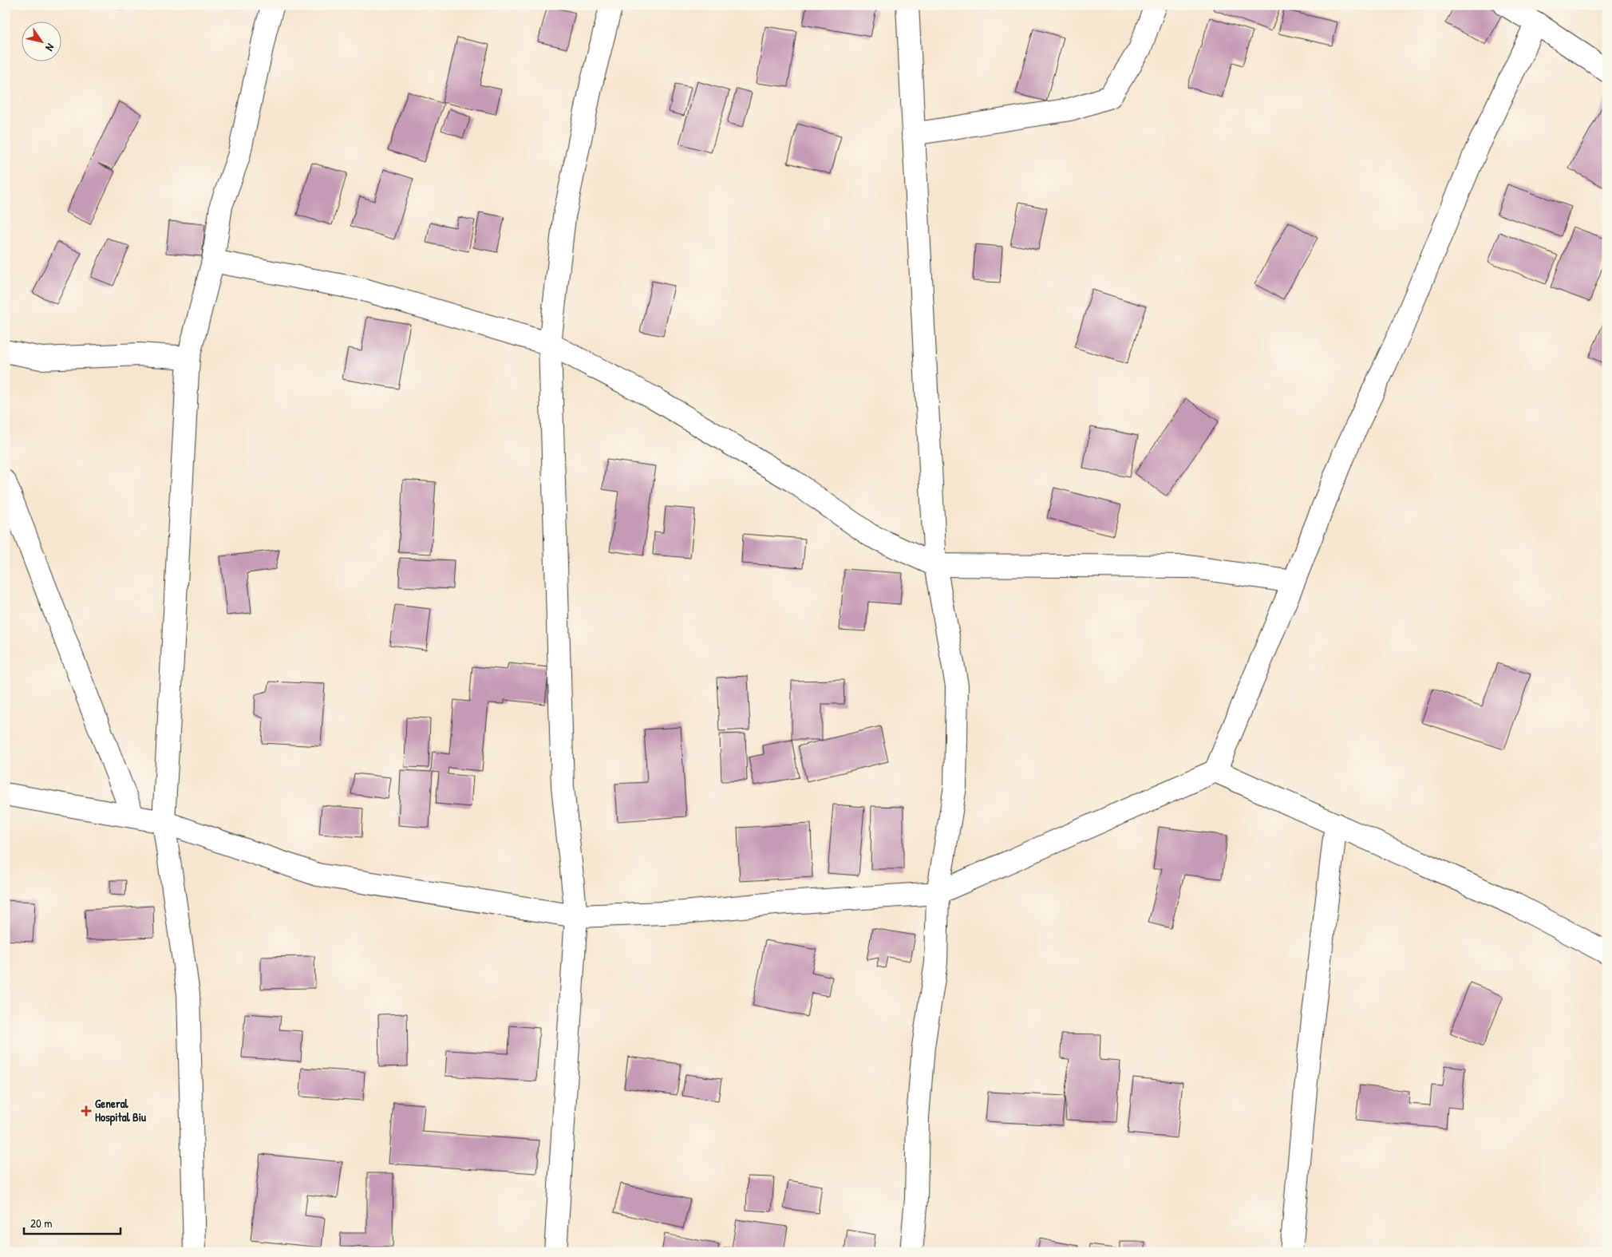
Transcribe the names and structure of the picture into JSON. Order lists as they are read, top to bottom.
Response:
{
  "places": {
    "health": ["General Hospital Biu"]
  },
  "scale_bar": "20 m",
  "north": "bottom right"
}
